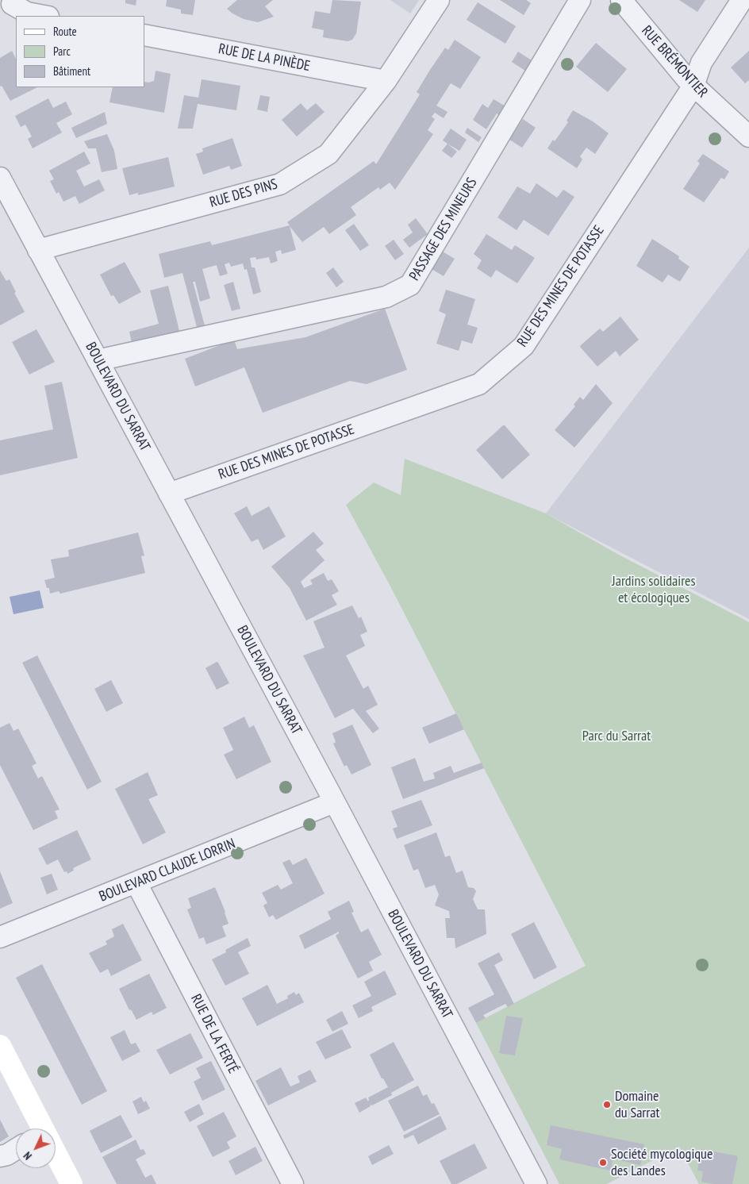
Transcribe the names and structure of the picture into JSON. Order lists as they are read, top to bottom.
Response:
{
  "streets": {
    "street": [
      "RUE DE LA PINÈDE",
      "RUE BRÉMONTIER",
      "RUE DES PINS",
      "PASSAGE DES MINEURS",
      "RUE DES MINES DE POTASSE",
      "BOULEVARD DU SARRAT",
      "BOULEVARD CLAUDE LORRIN",
      "RUE DE LA FERTÉ"
    ]
  },
  "crossings": [
    ["RUE DE LA PINÈDE", "RUE DES PINS"],
    ["RUE BRÉMONTIER", "RUE DES MINES DE POTASSE"],
    ["RUE DES PINS", "BOULEVARD DU SARRAT"],
    ["PASSAGE DES MINEURS", "BOULEVARD DU SARRAT"],
    ["RUE DES MINES DE POTASSE", "BOULEVARD DU SARRAT"],
    ["BOULEVARD DU SARRAT", "BOULEVARD CLAUDE LORRIN"],
    ["BOULEVARD CLAUDE LORRIN", "RUE DE LA FERTÉ"]
  ],
  "parks": ["Jardins solidaires et écologiques", "Parc du Sarrat"],
  "places": ["Domaine du Sarrat", "Société mycologique des Landes"],
  "legend": ["Route", "Parc", "Bâtiment"],
  "north": "bottom left"
}
